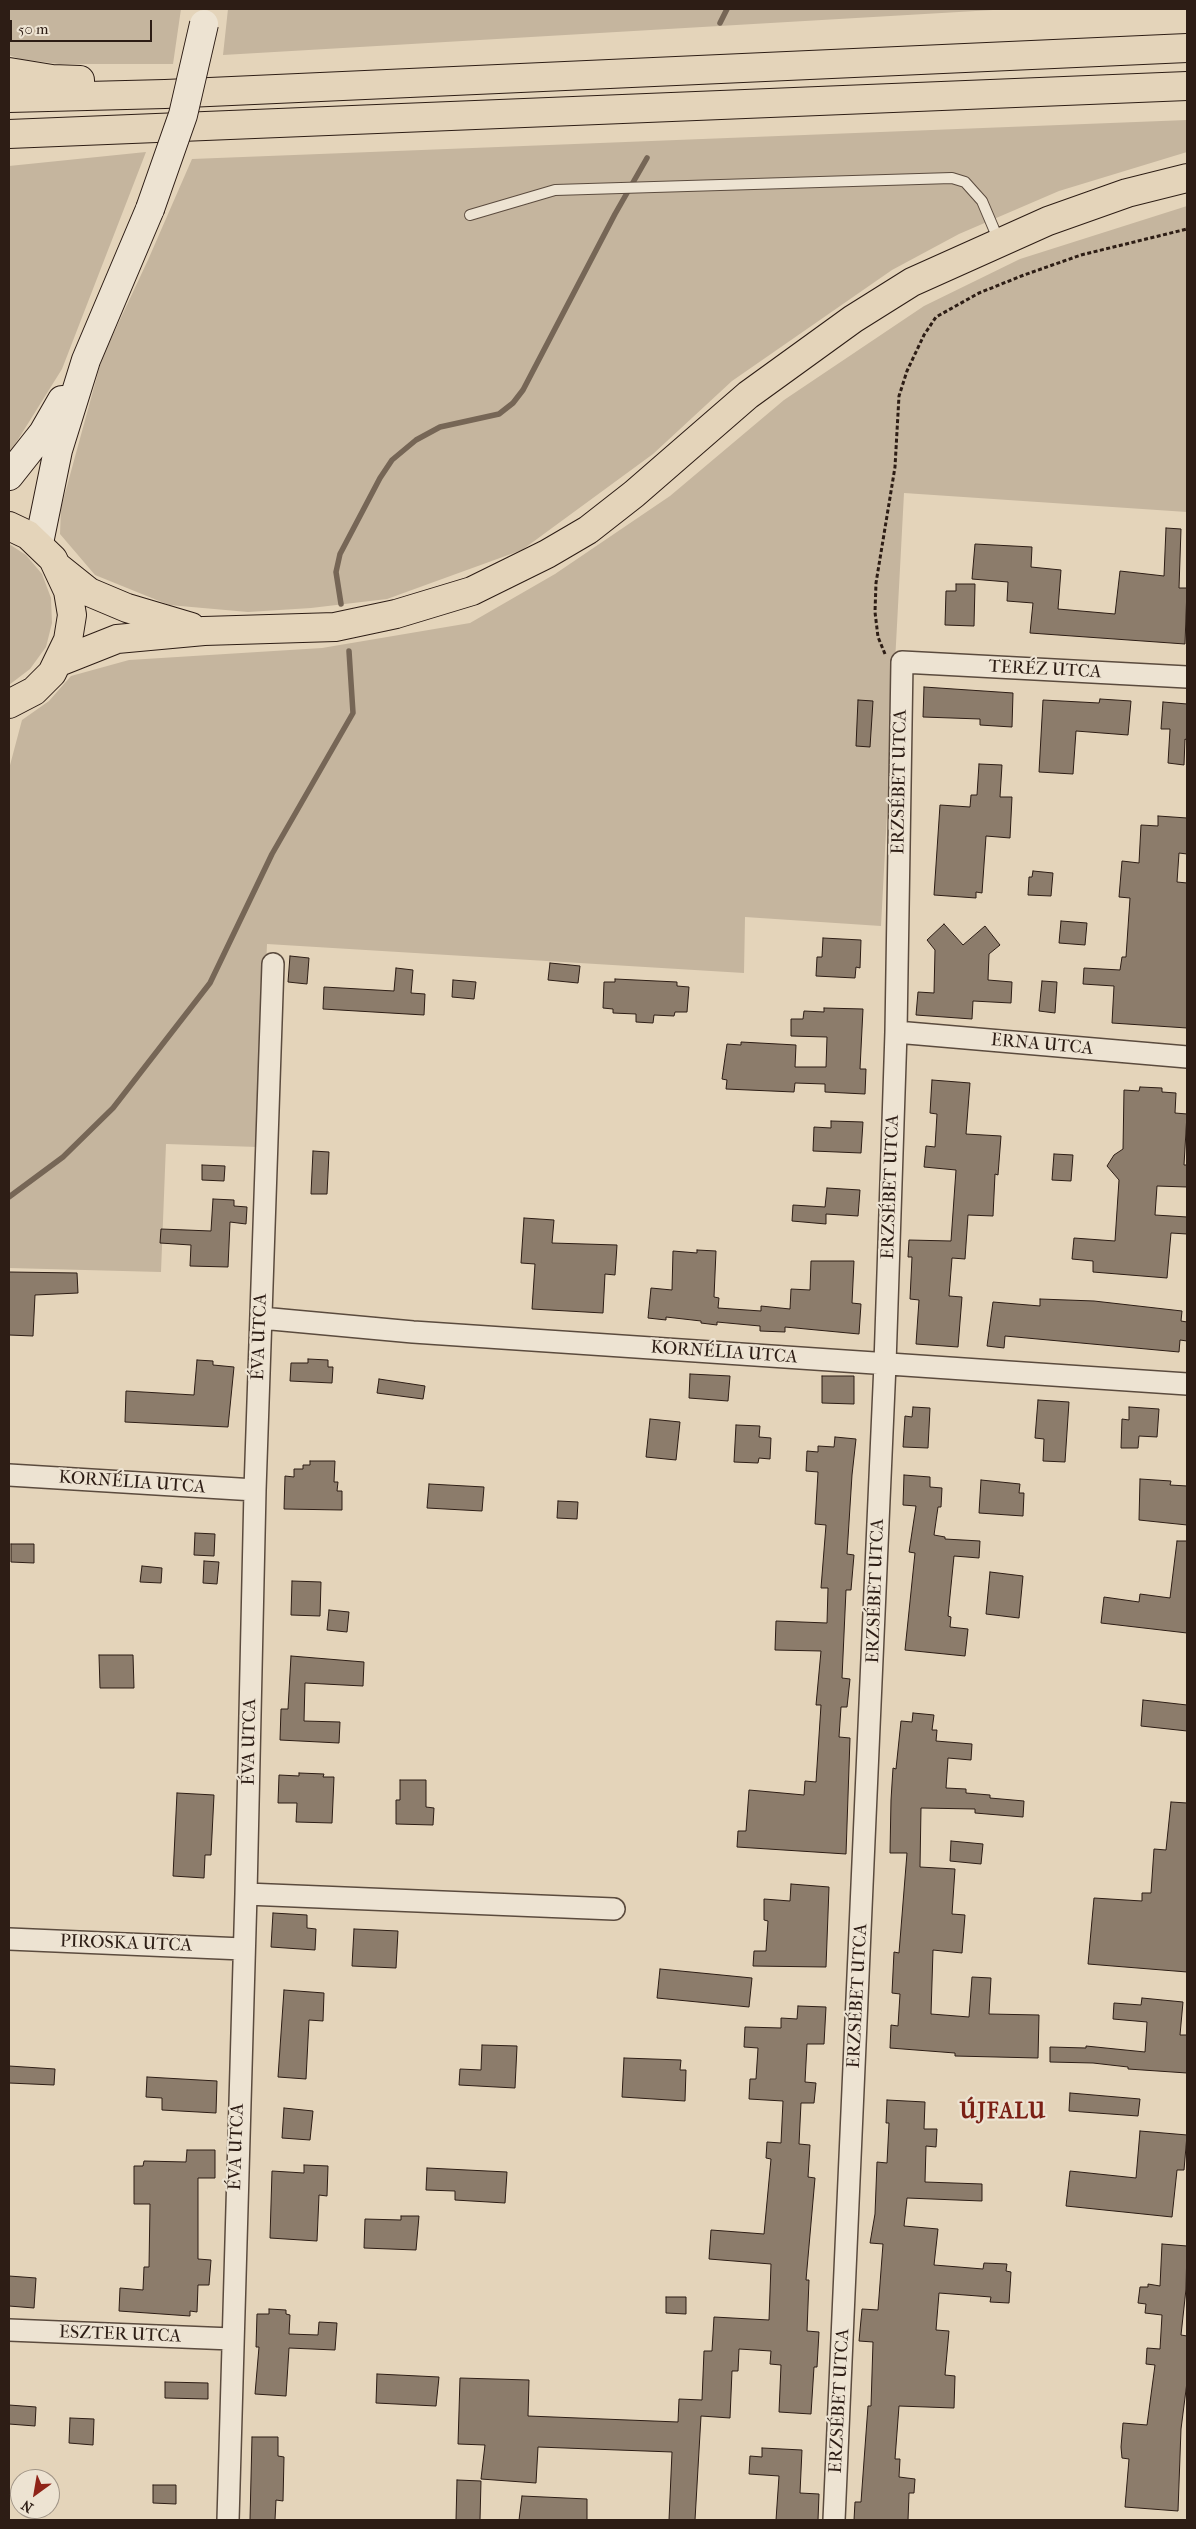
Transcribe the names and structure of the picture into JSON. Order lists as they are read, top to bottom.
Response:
{
  "streets": {
    "street": [
      "TERÉZ UTCA",
      "ERZSÉBET UTCA",
      "ERNA UTCA",
      "ÉVA UTCA",
      "KORNÉLIA UTCA",
      "PIROSKA UTCA",
      "ESZTER UTCA"
    ]
  },
  "crossings": [
    ["TERÉZ UTCA", "ERZSÉBET UTCA"],
    ["ERZSÉBET UTCA", "ERNA UTCA"],
    ["ERZSÉBET UTCA", "KORNÉLIA UTCA"],
    ["ÉVA UTCA", "KORNÉLIA UTCA"],
    ["ÉVA UTCA", "PIROSKA UTCA"],
    ["ÉVA UTCA", "ESZTER UTCA"]
  ],
  "districts": ["ÚJFALU"],
  "scale_bar": "50 m",
  "north": "bottom left"
}
